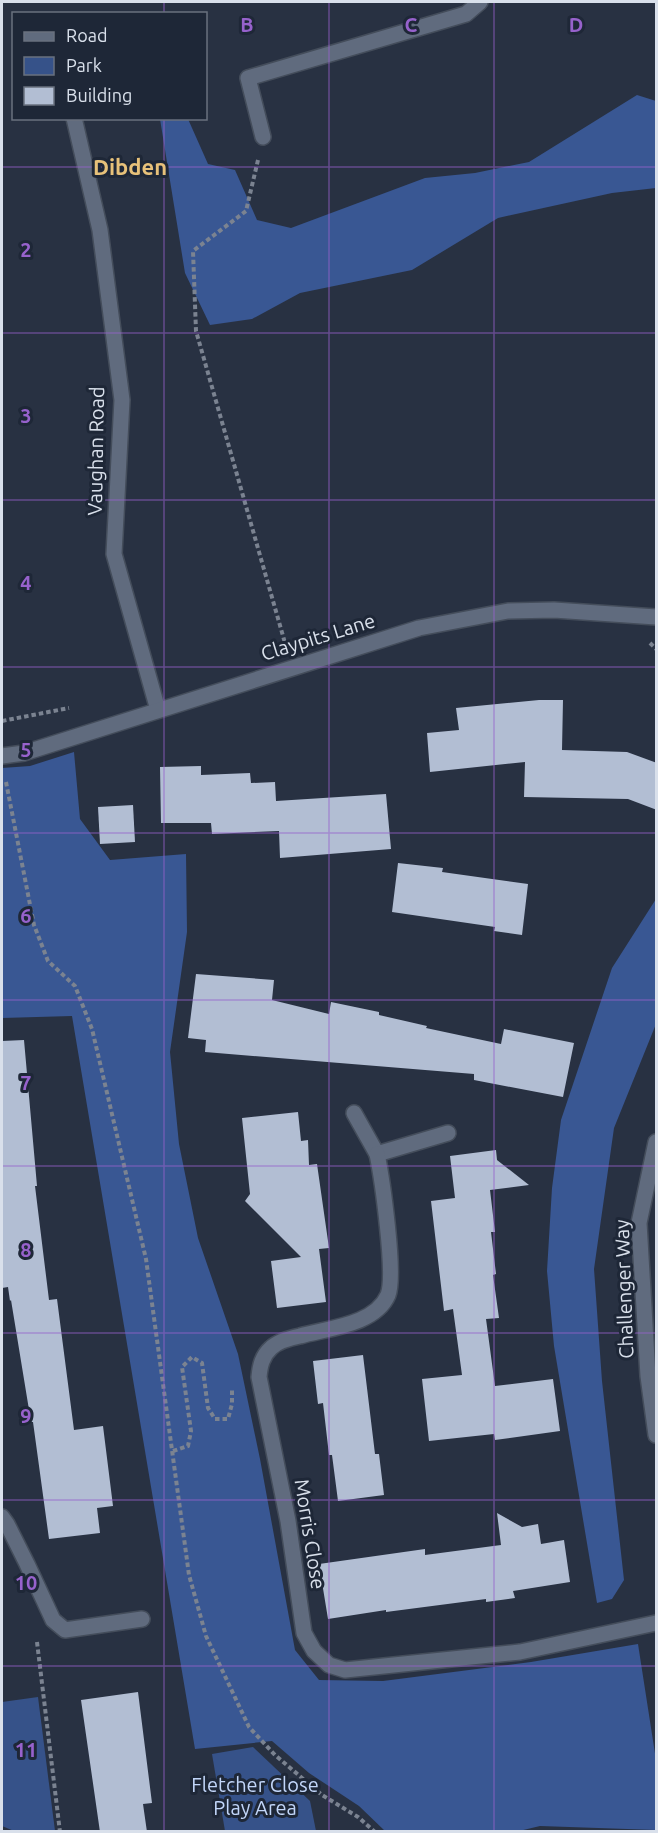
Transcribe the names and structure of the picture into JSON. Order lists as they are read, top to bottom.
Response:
{
  "streets": {
    "street": [
      "Vaughan Road",
      "Claypits Lane",
      "Challenger Way",
      "Morris Close"
    ]
  },
  "crossings": [
    ["Vaughan Road", "Claypits Lane"]
  ],
  "districts": ["Dibden"],
  "parks": ["Fletcher Close Play Area"],
  "legend": ["Road", "Park", "Building"],
  "grid": {
    "columns": ["B", "C", "D"],
    "rows": [
      "2",
      "3",
      "4",
      "5",
      "6",
      "7",
      "8",
      "9",
      "10",
      "11"
    ]
  }
}
